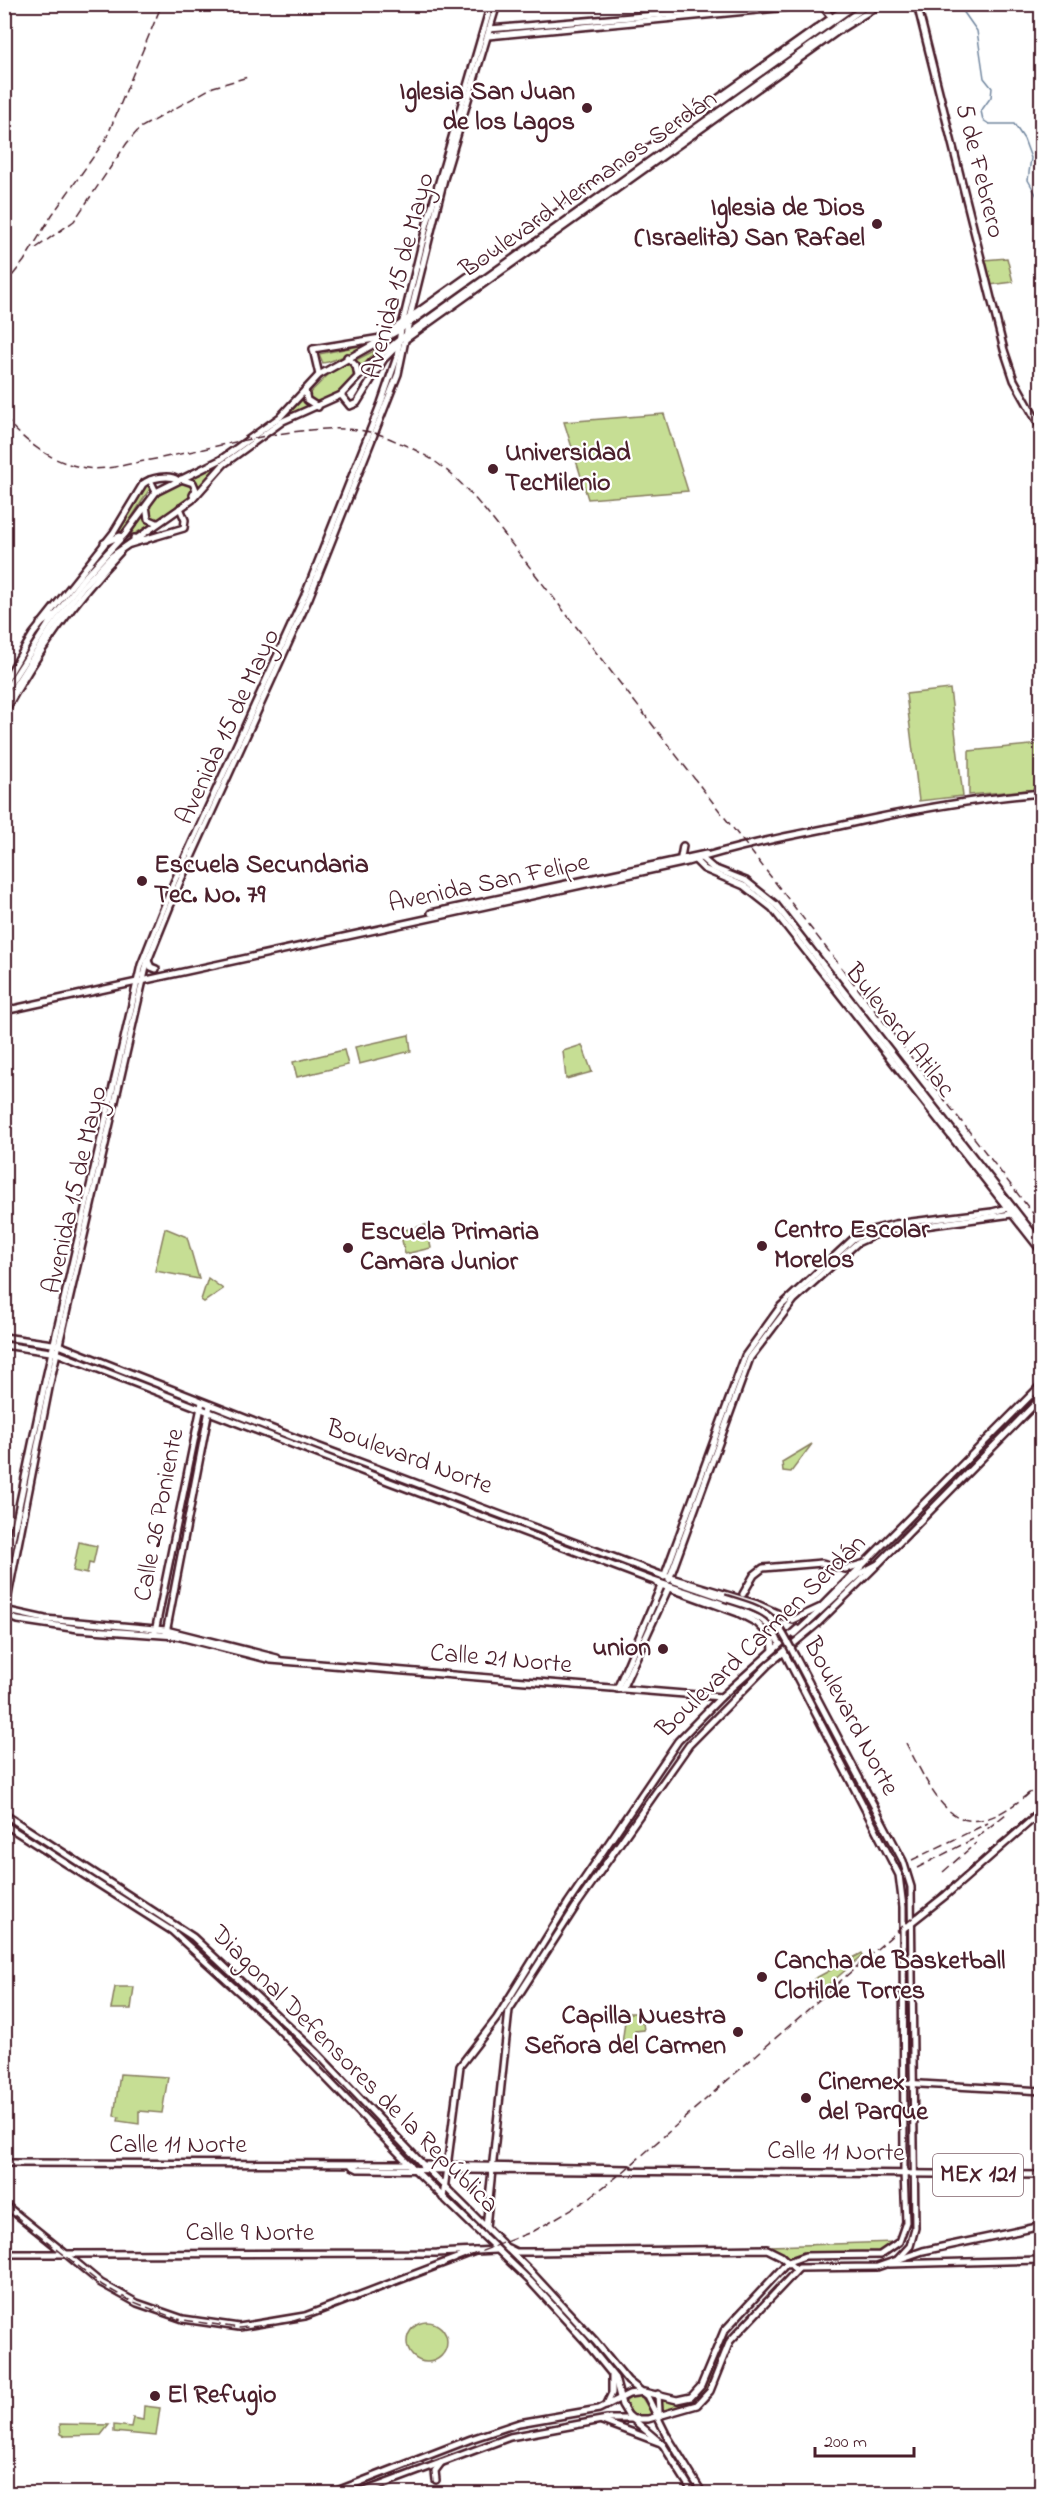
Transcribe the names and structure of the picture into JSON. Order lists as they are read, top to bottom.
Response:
{
  "streets": {
    "main road": [
      "5 de Febrero",
      "Boulevard Hermanos Serdán",
      "Avenida 15 de Mayo",
      "Avenida San Felipe",
      "Bulevard Atilac",
      "Boulevard Norte",
      "Calle 26 Poniente",
      "Boulevard Carmen Serdán",
      "Calle 21 Norte",
      "Diagonal Defensores de la República",
      "Calle 11 Norte",
      "MEX 121",
      "Calle 9 Norte"
    ]
  },
  "crossings": [
    ["Boulevard Hermanos Serdán", "Avenida 15 de Mayo"],
    ["Avenida 15 de Mayo", "Avenida San Felipe"],
    ["Avenida 15 de Mayo", "Boulevard Norte"],
    ["Avenida San Felipe", "Bulevard Atilac"],
    ["Boulevard Norte", "Calle 26 Poniente"],
    ["Boulevard Norte", "Calle 11 Norte"],
    ["Calle 26 Poniente", "Calle 21 Norte"],
    ["Boulevard Carmen Serdán", "Calle 21 Norte"],
    ["Boulevard Carmen Serdán", "Calle 11 Norte"],
    ["Diagonal Defensores de la República", "Calle 11 Norte"],
    ["Diagonal Defensores de la República", "Calle 9 Norte"]
  ],
  "places": [
    "Iglesia San Juan de los Lagos",
    "Iglesia de Dios (Israelita) San Rafael",
    "Universidad TecMilenio",
    "Escuela Secundaria Tec. No. 79",
    "Centro Escolar Morelos",
    "Escuela Primaria Camara Junior",
    "union",
    "Cancha de Basketball Clotilde Torres",
    "Capilla Nuestra Señora del Carmen",
    "Cinemex del Parque",
    "El Refugio"
  ],
  "scale_bar": "200 m"
}
